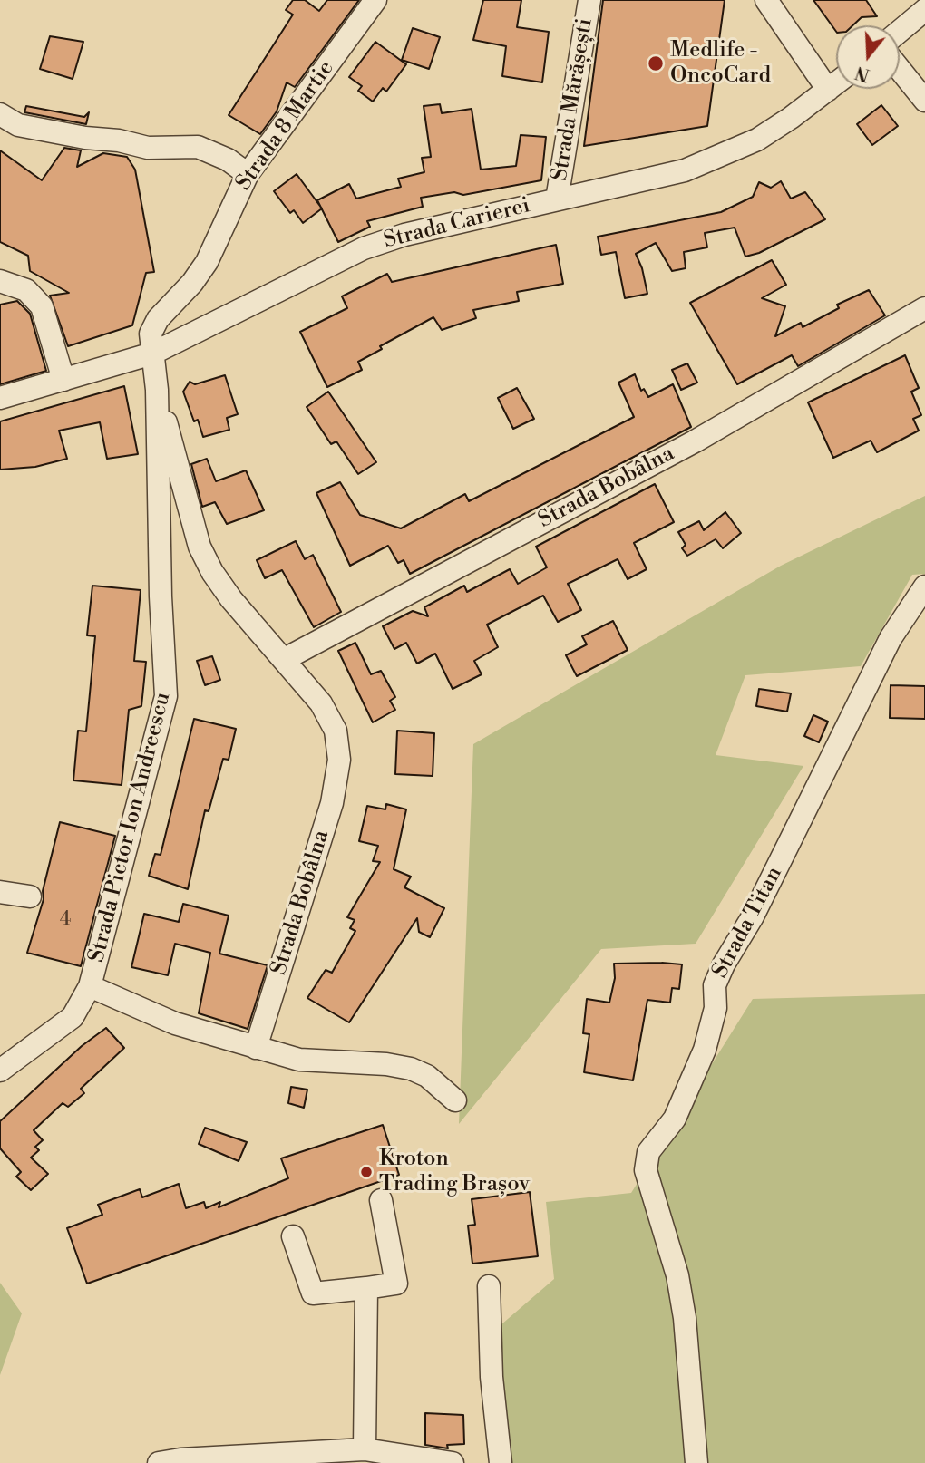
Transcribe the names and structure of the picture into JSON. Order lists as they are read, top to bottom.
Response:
{
  "streets": {
    "street": [
      "Strada Mărășești",
      "Strada 8 Martie",
      "Strada Carierei",
      "Strada Bobâlna",
      "Strada Pictor Ion Andreescu",
      "Strada Titan"
    ]
  },
  "crossings": [
    ["Strada Mărășești", "Strada Carierei"],
    ["Strada 8 Martie", "Strada Carierei"],
    ["Strada 8 Martie", "Strada Pictor Ion Andreescu"],
    ["Strada Carierei", "Strada Pictor Ion Andreescu"],
    ["Strada Bobâlna", "Strada Pictor Ion Andreescu"]
  ],
  "places": ["Medlife - OncoCard", "Kroton Trading Brașov"],
  "house_numbers": ["4"],
  "north": "bottom"
}
